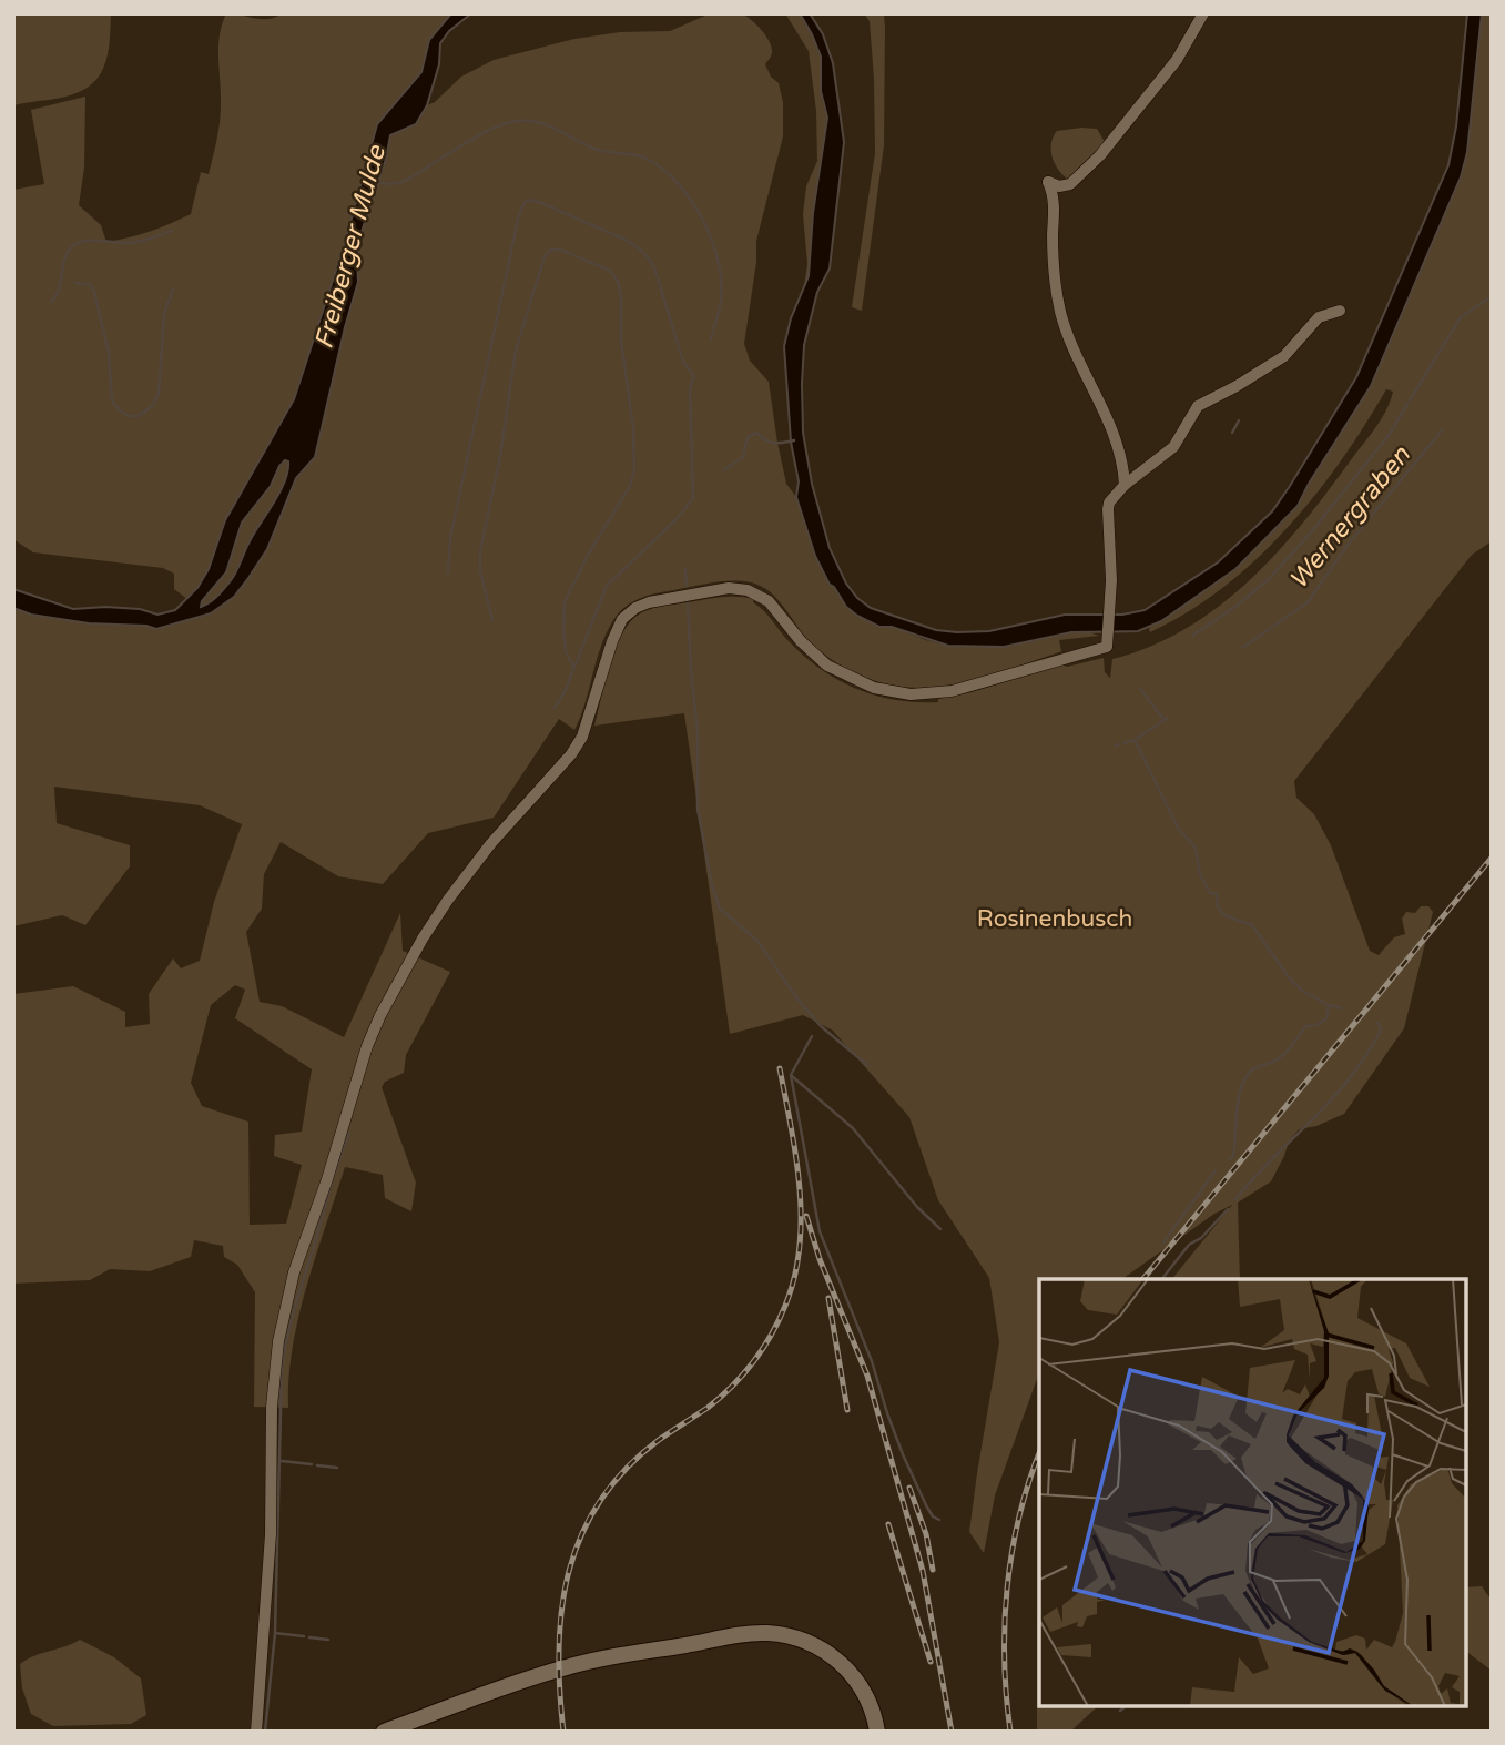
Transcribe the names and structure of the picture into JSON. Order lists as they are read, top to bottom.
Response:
{
  "water": ["Freiberger Mulde", "Wernergraben"],
  "parks": ["Rosinenbusch"]
}
